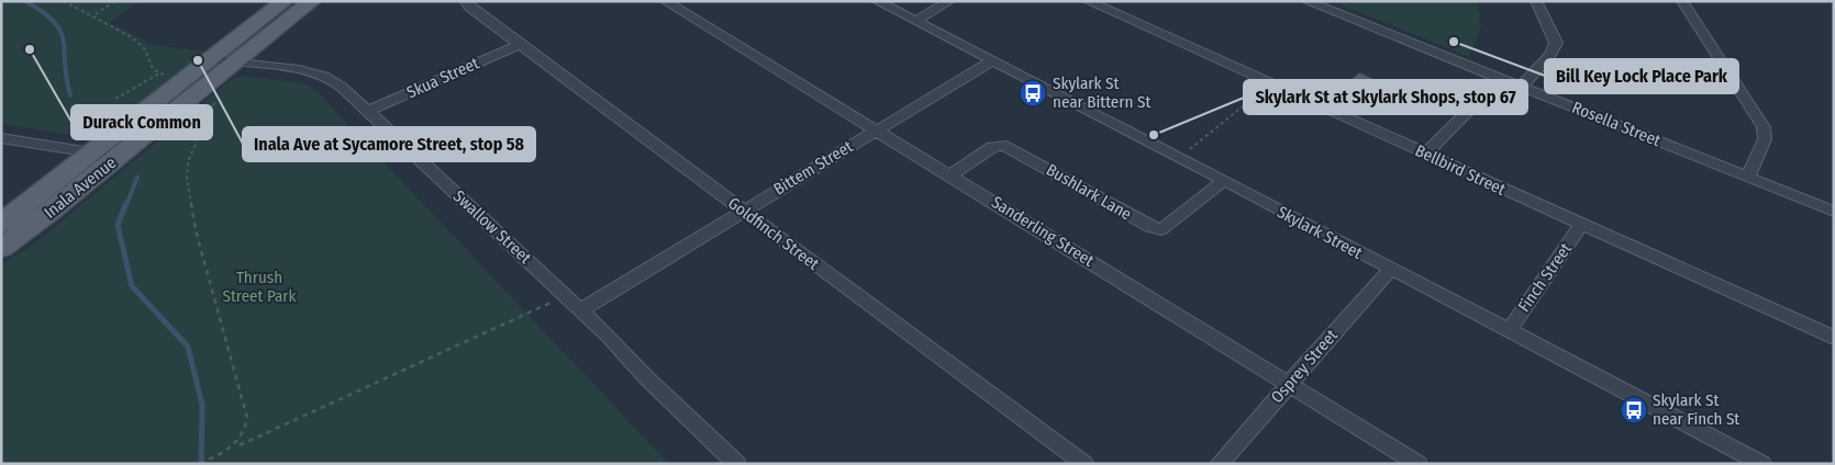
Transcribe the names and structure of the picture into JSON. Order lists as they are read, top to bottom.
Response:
{
  "streets": {
    "main road": ["Inala Avenue"],
    "street": [
      "Skua Street",
      "Rosella Street",
      "Bittem Street",
      "Bellbird Street",
      "Bushlark Lane",
      "Swallow Street",
      "Sanderling Street",
      "Skylark Street",
      "Goldfinch Street",
      "Finch Street",
      "Osprey Street"
    ]
  },
  "crossings": [
    ["Skua Street", "Swallow Street"],
    ["Skua Street", "Goldfinch Street"],
    ["Bittem Street", "Swallow Street"],
    ["Bittem Street", "Sanderling Street"],
    ["Bittem Street", "Skylark Street"],
    ["Bittem Street", "Goldfinch Street"],
    ["Bellbird Street", "Finch Street"],
    ["Inala Avenue", "Swallow Street"],
    ["Bushlark Lane", "Sanderling Street"],
    ["Bushlark Lane", "Skylark Street"],
    ["Sanderling Street", "Osprey Street"],
    ["Skylark Street", "Finch Street"],
    ["Skylark Street", "Osprey Street"]
  ],
  "parks": ["Thrush Street Park"],
  "places": {
    "other": [
      "Bill Key Lock Place Park",
      "Durack Common",
      "Inala Ave at Sycamore Street, stop 58",
      "Skylark St at Skylark Shops, stop 67"
    ],
    "bus stop": ["Skylark St near Bittern St", "Skylark St near Finch St"]
  }
}
